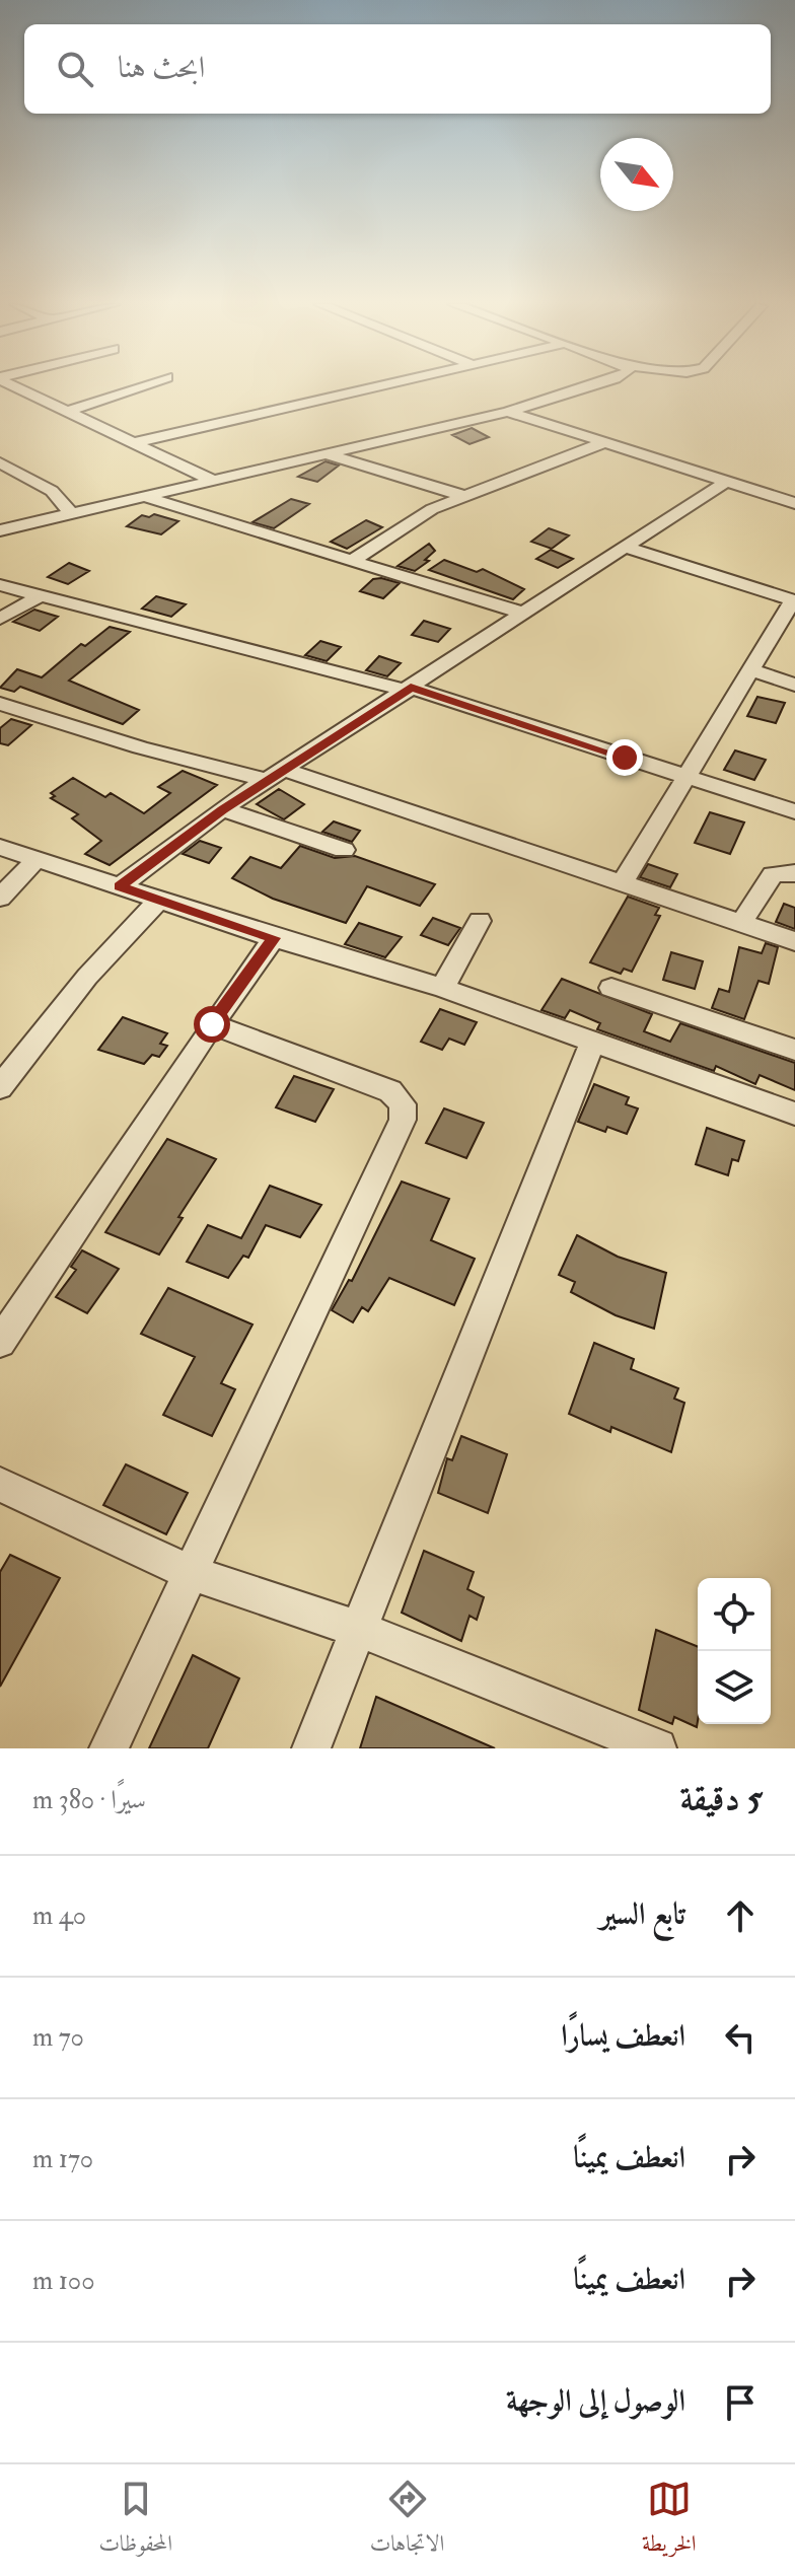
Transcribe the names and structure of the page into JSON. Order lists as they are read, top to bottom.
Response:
{
  "north": "bottom right",
  "page": {
    "search": "ابحث هنا",
    "heading": ["5 دقيقة", "سيرًا · 380 m"],
    "list": [
      ["تابع السير", "40 m"],
      ["انعطف يسارًا", "70 m"],
      ["انعطف يمينًا", "170 m"],
      ["انعطف يمينًا", "100 m"],
      "الوصول إلى الوجهة"
    ],
    "nav": ["الخريطة", "الاتجاهات", "المحفوظات"]
  }
}
